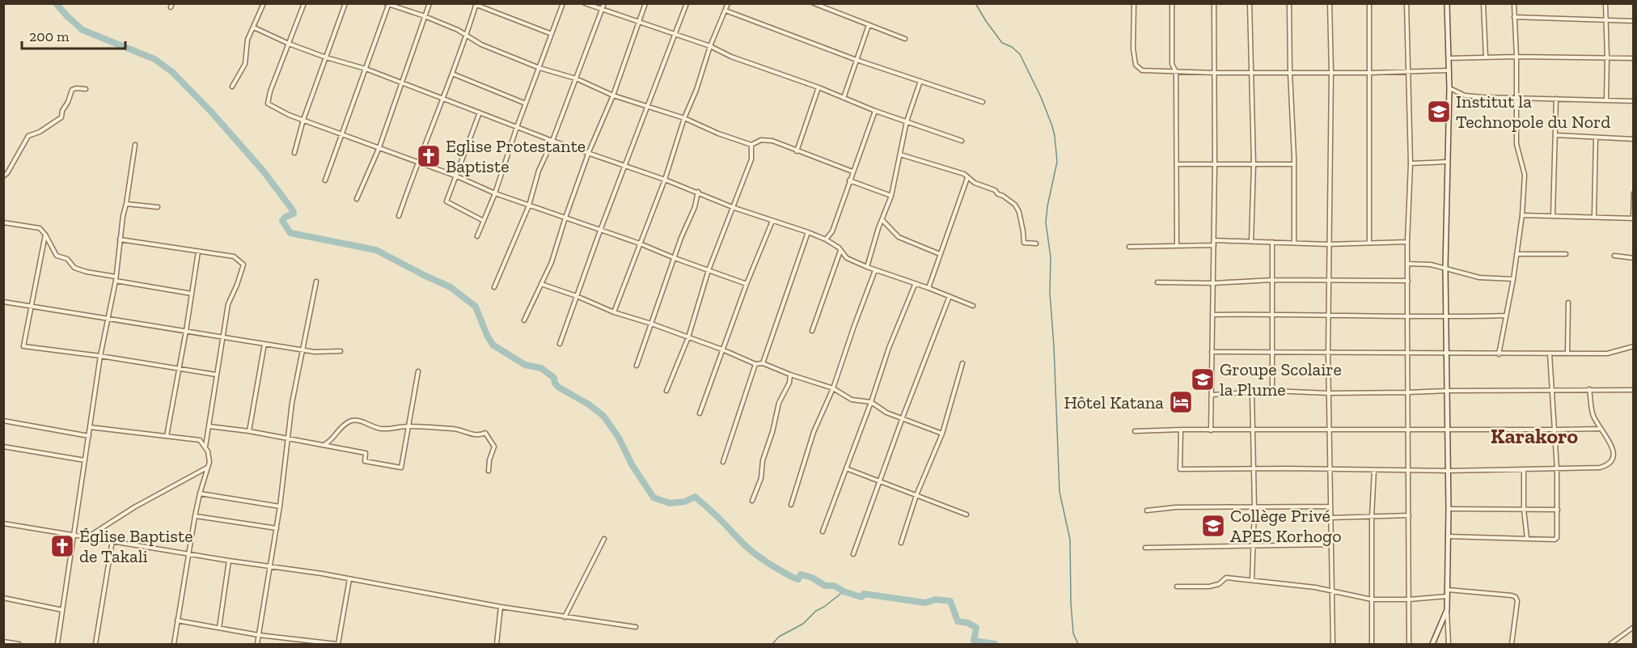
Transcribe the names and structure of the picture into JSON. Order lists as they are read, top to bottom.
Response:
{
  "districts": ["Karakoro"],
  "places": {
    "school or university": ["Institut la Technopole du Nord", "Groupe Scolaire la Plume", "Collège Privé APES Korhogo"],
    "church": ["Eglise Protestante Baptiste", "Église Baptiste de Takali"],
    "hotel": ["Hôtel Katana"]
  },
  "scale_bar": "200 m"
}
